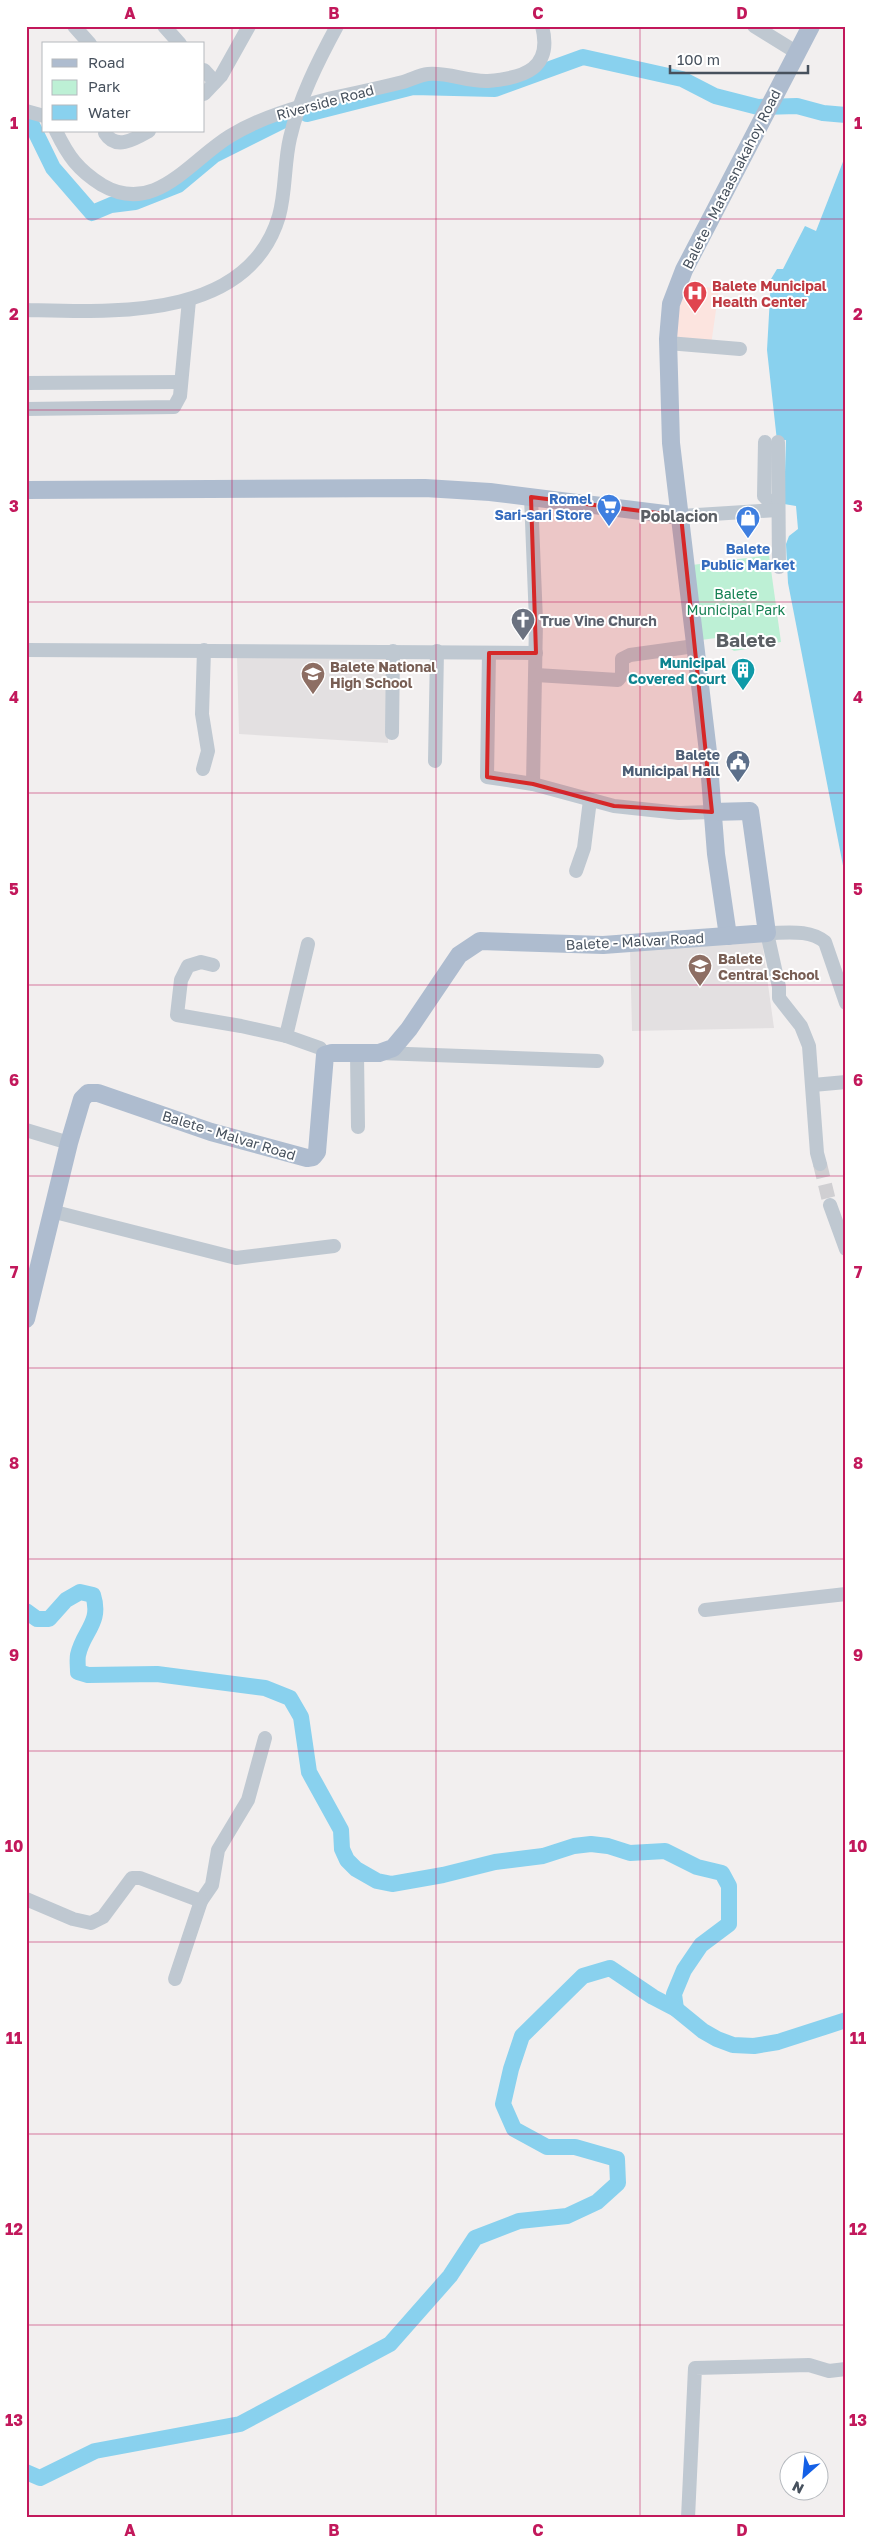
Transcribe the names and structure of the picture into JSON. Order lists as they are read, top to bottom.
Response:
{
  "streets": {
    "main road": ["Balete - Mataasnakahoy Road", "Balete - Malvar Road"],
    "street": ["Riverside Road"]
  },
  "districts": ["Poblacion", "Balete"],
  "parks": ["Balete Municipal Park"],
  "places": {
    "hospital": ["Balete Municipal Health Center"],
    "supermarket": ["Romel Sari-sari Store"],
    "shop": ["Balete Public Market"],
    "church": ["True Vine Church"],
    "building": ["Municipal Covered Court"],
    "school or university": ["Balete National High School", "Balete Central School"],
    "public building": ["Balete Municipal Hall"]
  },
  "legend": ["Road", "Park", "Water"],
  "scale_bar": "100 m",
  "north": "bottom left",
  "grid": {
    "columns": [
      "A",
      "B",
      "C",
      "D"
    ],
    "rows": [
      "1",
      "2",
      "3",
      "4",
      "5",
      "6",
      "7",
      "8",
      "9",
      "10",
      "11",
      "12",
      "13"
    ]
  }
}
